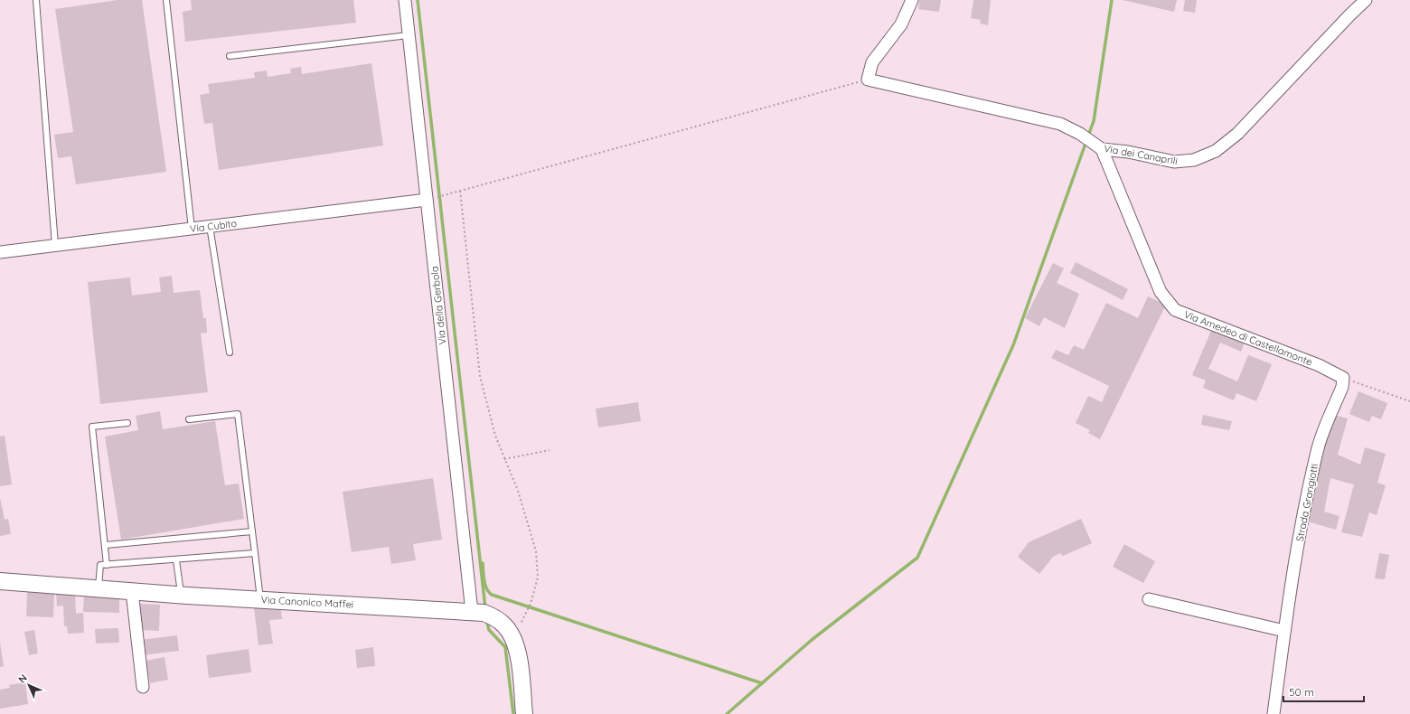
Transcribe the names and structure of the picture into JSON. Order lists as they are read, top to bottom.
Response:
{
  "streets": {
    "street": [
      "Via dei Canaprili",
      "Via Cubito",
      "Via della Gerbola",
      "Via Amedeo di Castellamonte",
      "Strada Grangiotti",
      "Via Canonico Maffei"
    ]
  },
  "crossings": [
    ["Via dei Canaprili", "Via Amedeo di Castellamonte"],
    ["Via Cubito", "Via della Gerbola"],
    ["Via della Gerbola", "Via Canonico Maffei"],
    ["Via Amedeo di Castellamonte", "Strada Grangiotti"]
  ],
  "scale_bar": "50 m",
  "north": "top left"
}
